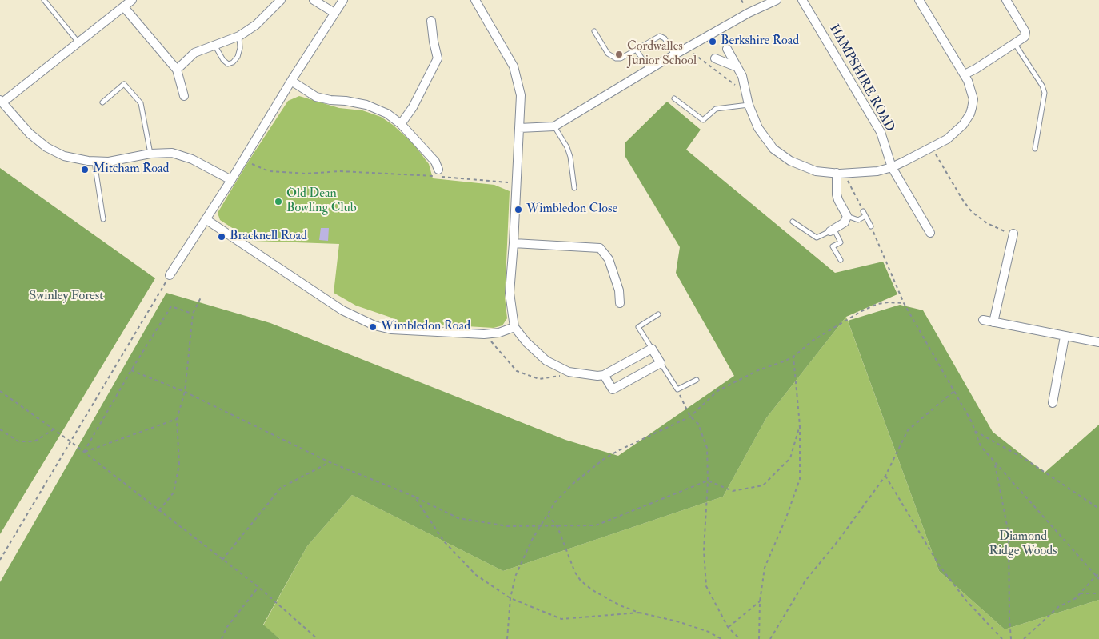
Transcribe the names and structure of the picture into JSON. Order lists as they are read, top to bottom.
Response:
{
  "streets": {
    "street": ["HAMPSHIRE ROAD"]
  },
  "parks": ["Swinley Forest", "Diamond Ridge Woods"],
  "places": [
    "Berkshire Road",
    "Cordwalles Junior School",
    "Mitcham Road",
    "Old Dean Bowling Club",
    "Wimbledon Close",
    "Bracknell Road",
    "Wimbledon Road"
  ]
}
